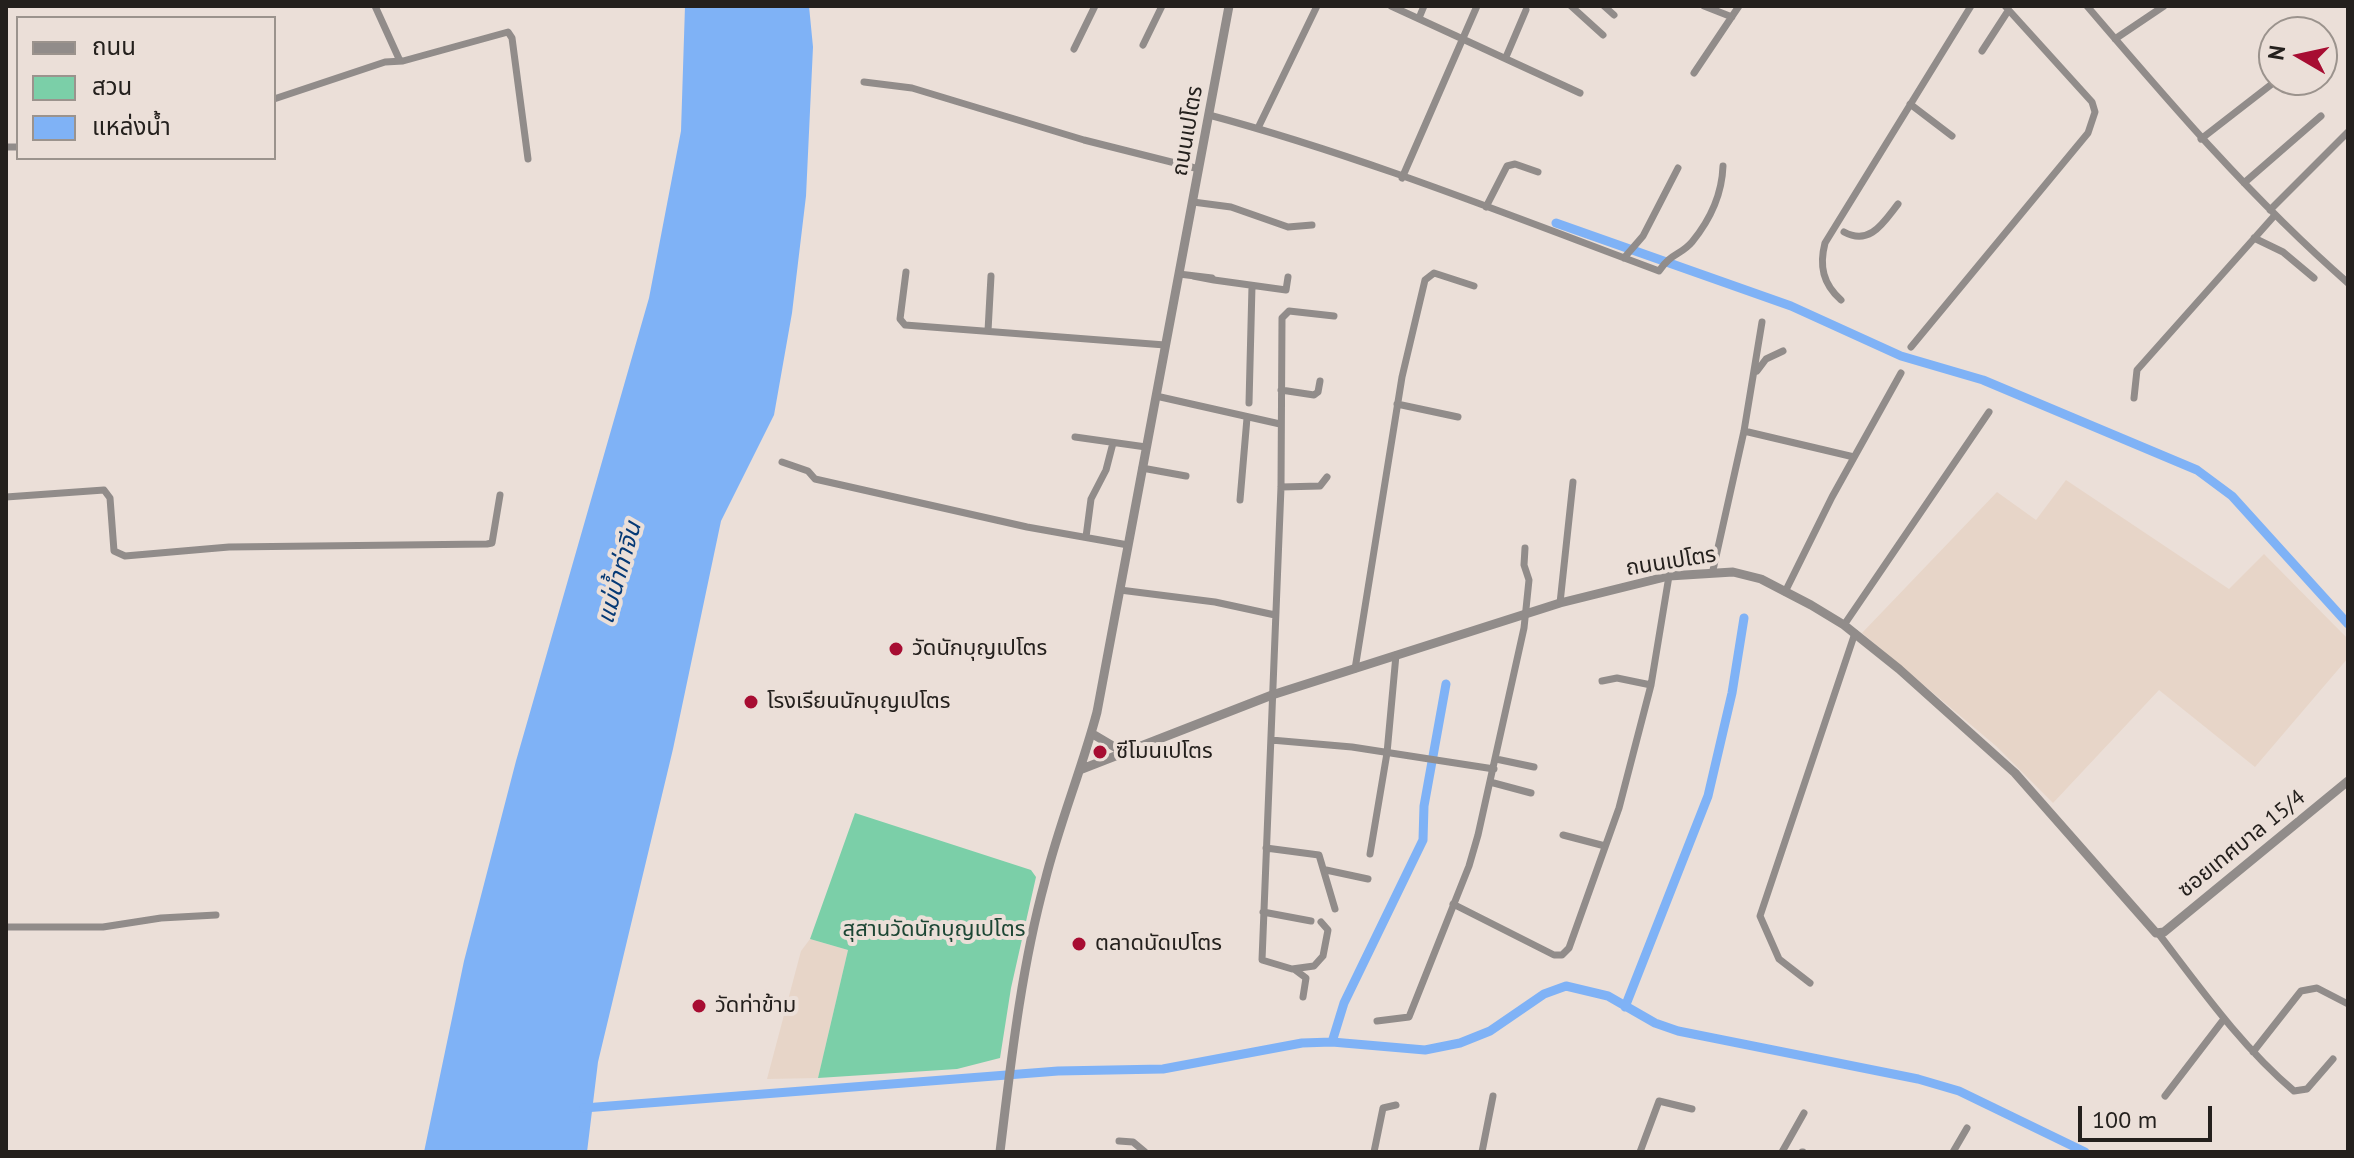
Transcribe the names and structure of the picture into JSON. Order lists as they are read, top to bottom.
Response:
{
  "streets": {
    "street": ["ถนนเปโตร", "ซอยเทศบาล 15/4"]
  },
  "crossings": [
    ["ถนนเปโตร", "ซอยเทศบาล 15/4"]
  ],
  "water": ["แม่น้ำท่าจีน"],
  "parks": ["สุสานวัดนักบุญเปโตร"],
  "places": [
    "วัดนักบุญเปโตร",
    "โรงเรียนนักบุญเปโตร",
    "ซีโมนเปโตร",
    "ตลาดนัดเปโตร",
    "วัดท่าข้าม"
  ],
  "legend": ["ถนน", "สวน", "แหล่งน้ำ"],
  "scale_bar": "100 m",
  "north": "left"
}
